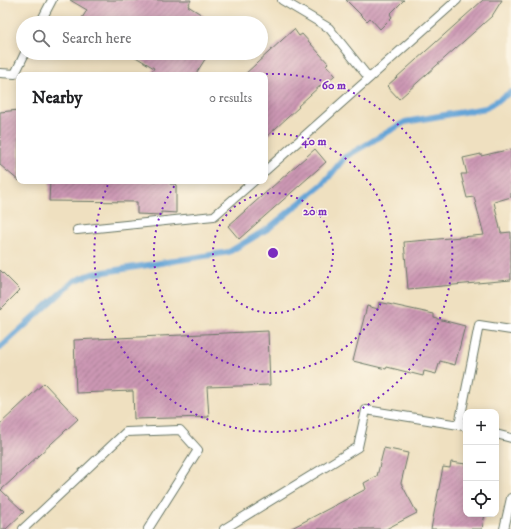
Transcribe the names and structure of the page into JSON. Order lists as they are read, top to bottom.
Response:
{
  "page": {
    "search": "Search here",
    "heading": ["Nearby", "0 results"],
    "map_buttons": ["+", "−"]
  },
  "rings": ["60 m", "40 m", "20 m"]
}
